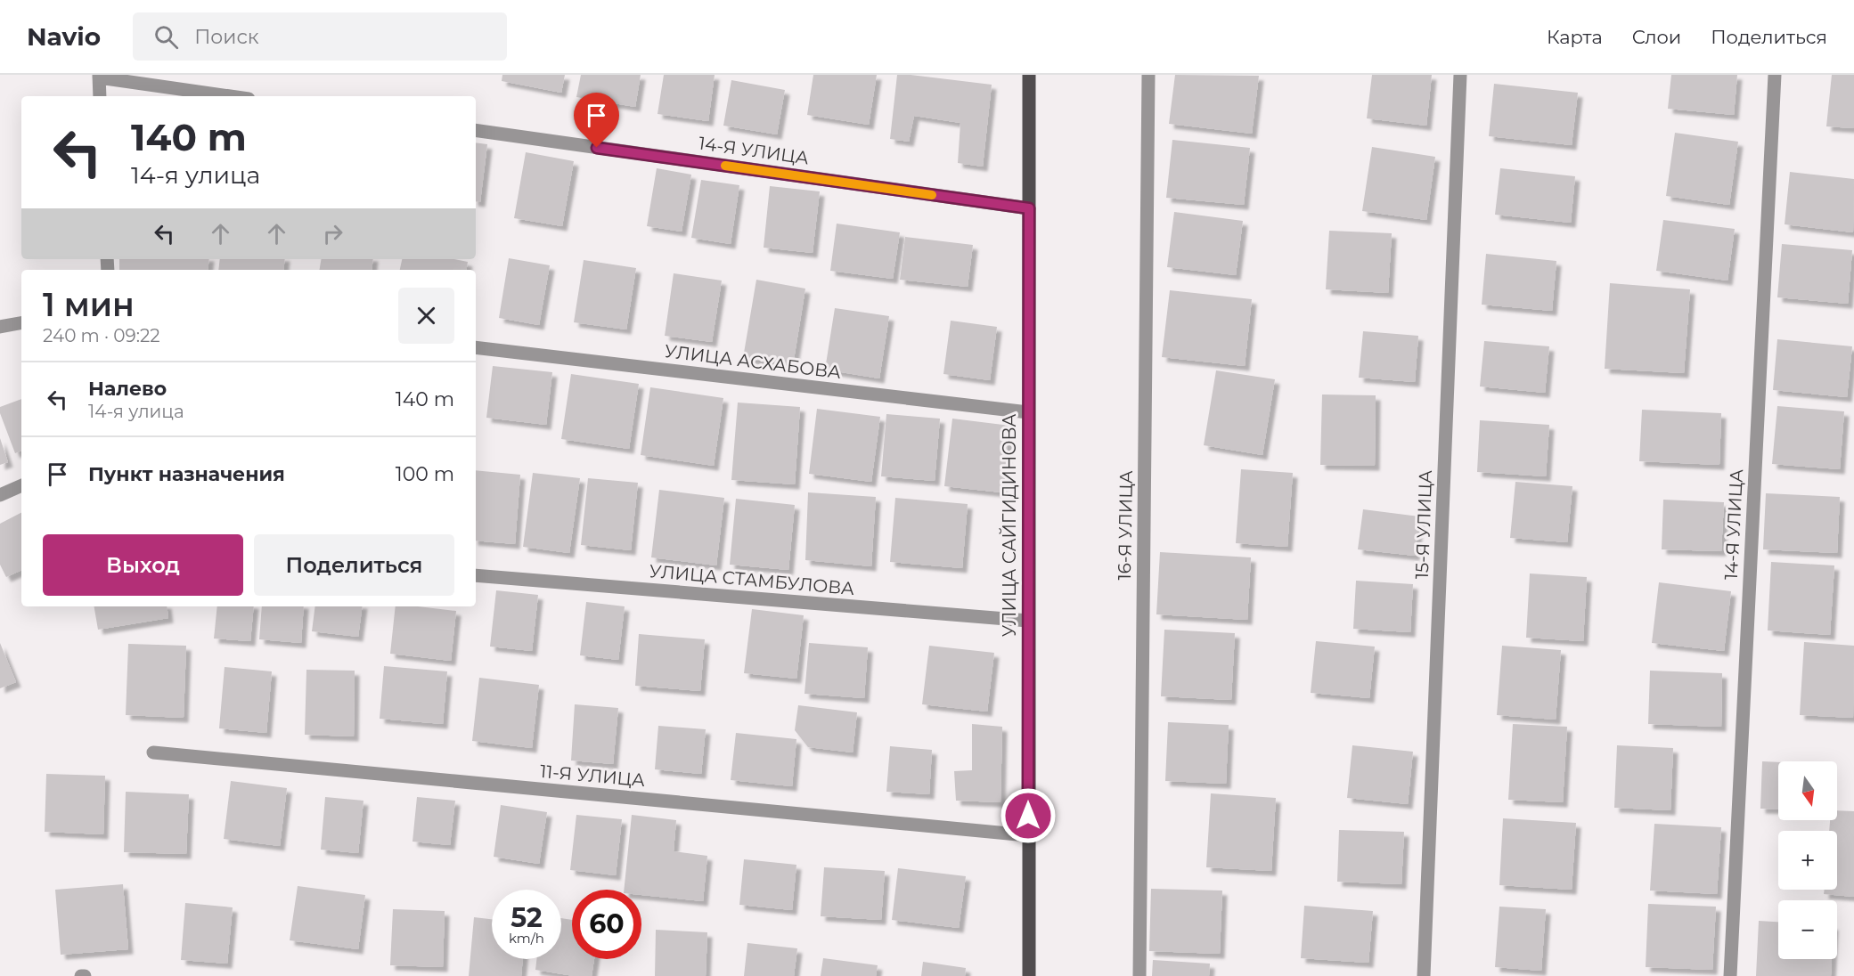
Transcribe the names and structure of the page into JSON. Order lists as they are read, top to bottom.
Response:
{
  "streets": {
    "main road": ["УЛИЦА САЙГИДИНОВА"],
    "street": [
      "14-Я УЛИЦА",
      "УЛИЦА АСХАБОВА",
      "15-Я УЛИЦА",
      "16-Я УЛИЦА",
      "УЛИЦА СТАМБУЛОВА",
      "11-Я УЛИЦА"
    ]
  },
  "crossings": [
    ["14-Я УЛИЦА", "УЛИЦА САЙГИДИНОВА"],
    ["УЛИЦА АСХАБОВА", "УЛИЦА САЙГИДИНОВА"],
    ["УЛИЦА САЙГИДИНОВА", "УЛИЦА СТАМБУЛОВА"],
    ["УЛИЦА САЙГИДИНОВА", "11-Я УЛИЦА"]
  ],
  "north": "bottom",
  "page": {
    "header": "Navio",
    "search": "Поиск",
    "nav": ["Карта", "Слои", "Поделиться"],
    "turn": ["140 m", "14-я улица"],
    "heading": ["1 мин", "240 m · 09:22"],
    "list": [
      {
        "name": "Налево",
        "note": "14-я улица",
        "value": "140 m"
      },
      {
        "name": "Пункт назначения",
        "value": "100 m"
      }
    ],
    "buttons": ["Выход", "Поделиться"],
    "map_buttons": ["+", "−"],
    "speed": "52 km/h",
    "limit": "60"
  }
}
